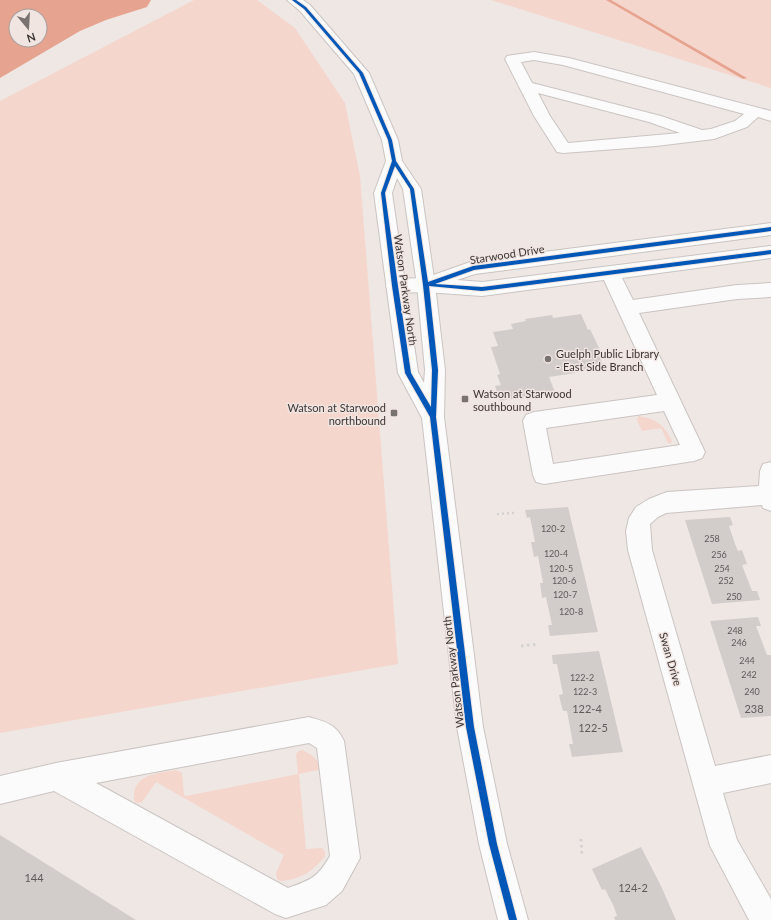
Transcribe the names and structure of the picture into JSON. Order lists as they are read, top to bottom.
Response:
{
  "streets": {
    "main road": ["Starwood Drive", "Watson Parkway North", "Swan Drive"]
  },
  "crossings": [
    ["Starwood Drive", "Watson Parkway North"]
  ],
  "places": {
    "other": ["Guelph Public Library - East Side Branch"],
    "transit": ["Watson at Starwood southbound", "Watson at Starwood northbound"]
  },
  "house_numbers": [
    "120-2",
    "258",
    "120-4",
    "256",
    "120-5",
    "254",
    "120-6",
    "252",
    "120-7",
    "250",
    "120-8",
    "248",
    "246",
    "244",
    "242",
    "122-2",
    "122-3",
    "240",
    "122-4",
    "238",
    "122-5",
    "144",
    "124-2"
  ],
  "north": "bottom"
}
